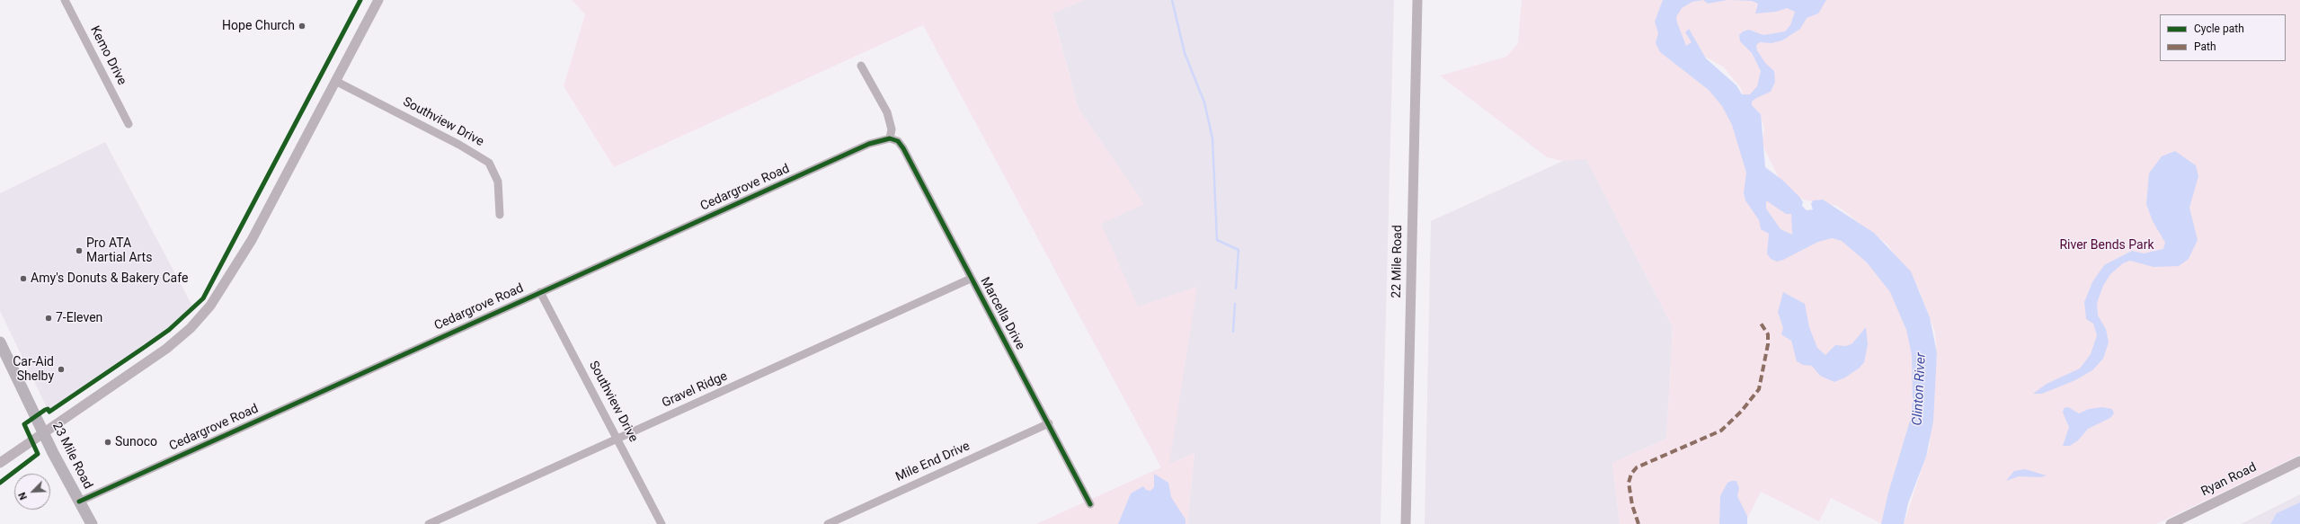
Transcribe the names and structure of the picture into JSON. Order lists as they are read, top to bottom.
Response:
{
  "streets": {
    "main road": ["23 Mile Road"],
    "street": [
      "Kemo Drive",
      "Southview Drive",
      "Cedargrove Road",
      "22 Mile Road",
      "Marcella Drive",
      "Gravel Ridge",
      "Mile End Drive",
      "Ryan Road"
    ]
  },
  "crossings": [
    ["Southview Drive", "Cedargrove Road"],
    ["Southview Drive", "Gravel Ridge"],
    ["Cedargrove Road", "Marcella Drive"],
    ["Cedargrove Road", "23 Mile Road"],
    ["Marcella Drive", "Gravel Ridge"],
    ["Marcella Drive", "Mile End Drive"]
  ],
  "water": ["Clinton River"],
  "parks": ["River Bends Park"],
  "places": [
    "Hope Church",
    "Pro ATA Martial Arts",
    "Amy's Donuts & Bakery Cafe",
    "7-Eleven",
    "Car-Aid Shelby",
    "Sunoco"
  ],
  "legend": ["Cycle path", "Path"],
  "north": "bottom left"
}
